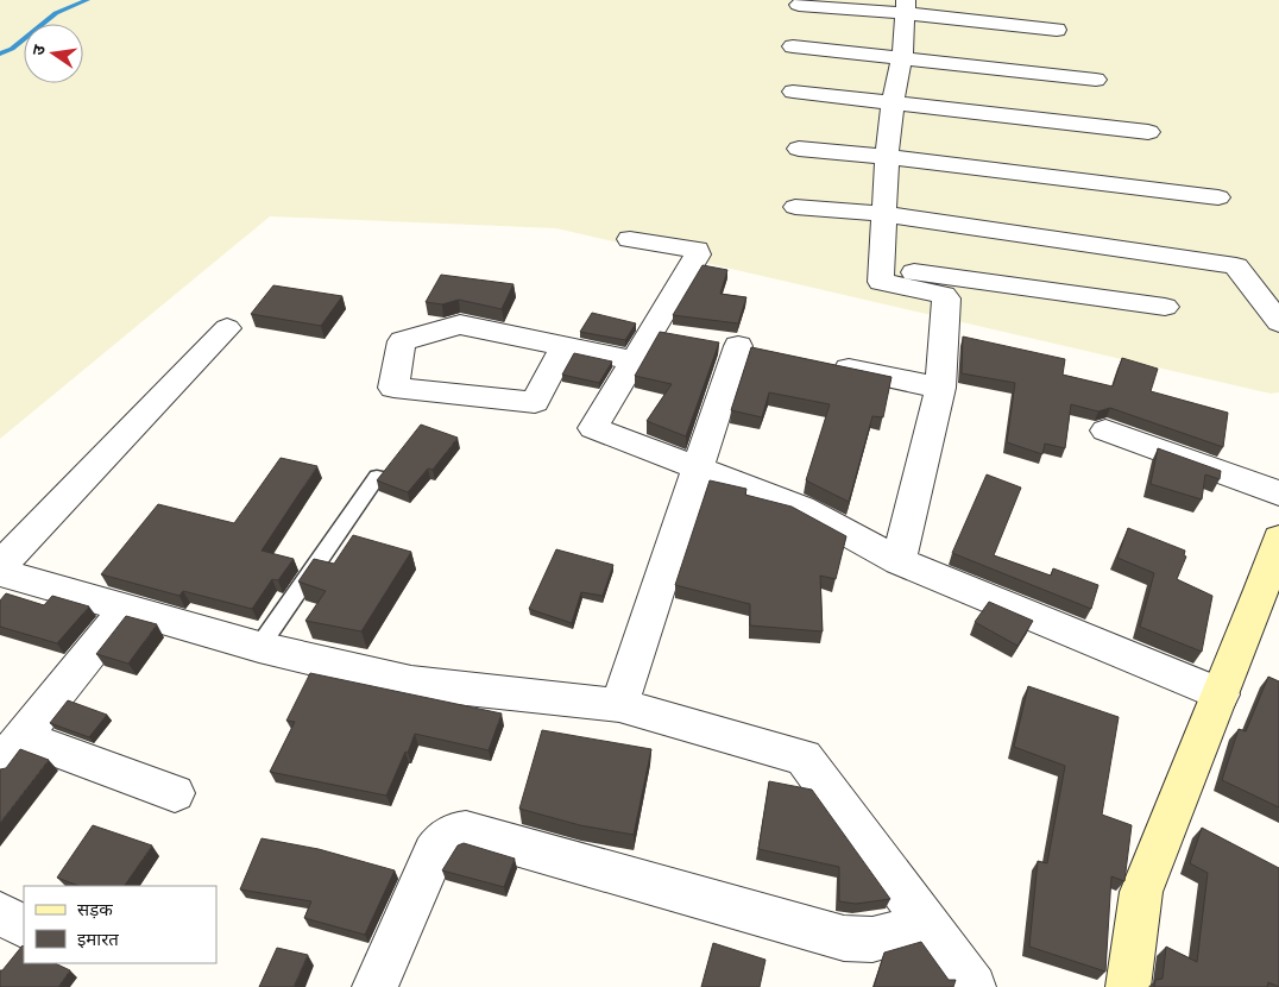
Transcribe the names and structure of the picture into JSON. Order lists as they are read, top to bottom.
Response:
{
  "legend": ["सड़क", "इमारत"],
  "north": "left"
}
